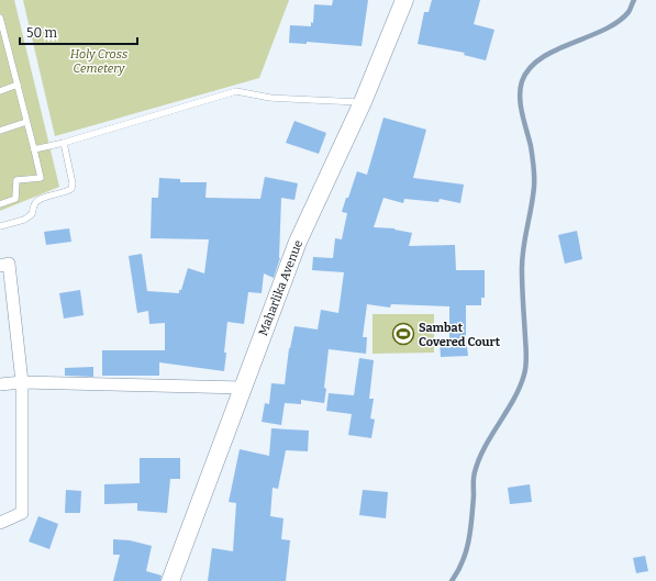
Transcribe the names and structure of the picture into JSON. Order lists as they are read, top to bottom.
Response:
{
  "streets": {
    "main road": ["Maharlika Avenue"]
  },
  "parks": ["Holy Cross Cemetery"],
  "places": {
    "sports": ["Sambat Covered Court"]
  },
  "scale_bar": "50 m"
}
